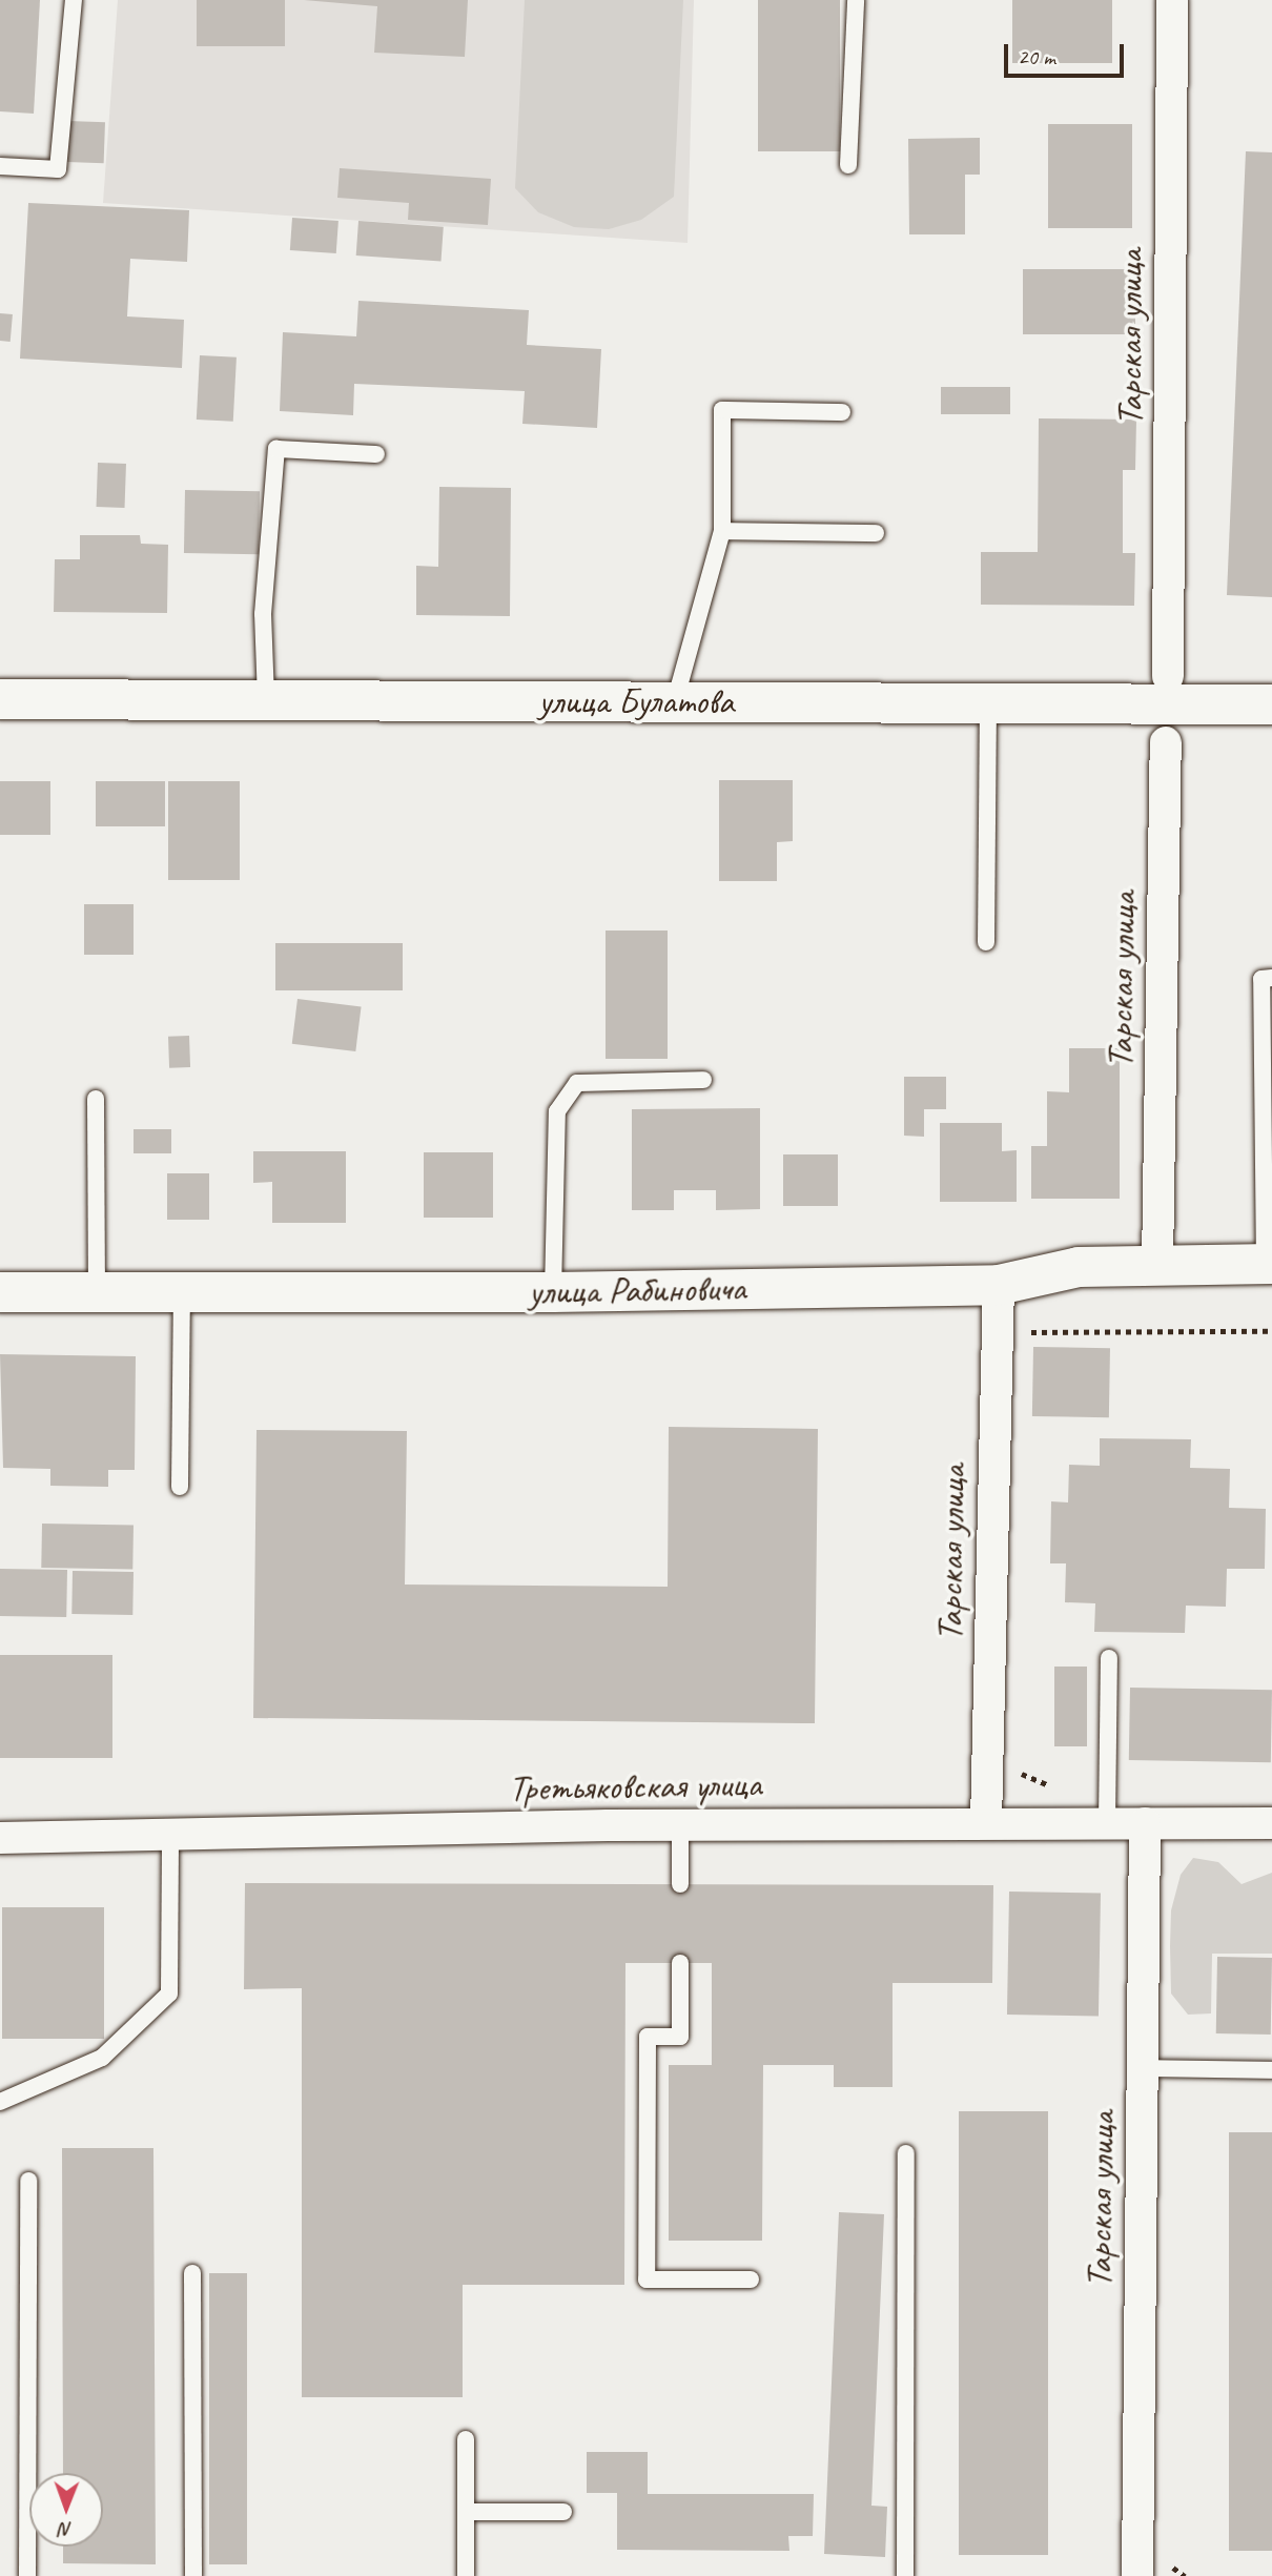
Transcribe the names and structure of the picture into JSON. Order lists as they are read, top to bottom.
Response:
{
  "streets": {
    "street": [
      "Тарская улица",
      "улица Булатова",
      "улица Рабиновича",
      "Третьяковская улица"
    ]
  },
  "crossings": [
    ["Тарская улица", "улица Рабиновича"],
    ["Тарская улица", "Третьяковская улица"]
  ],
  "scale_bar": "20 m",
  "north": "bottom"
}
